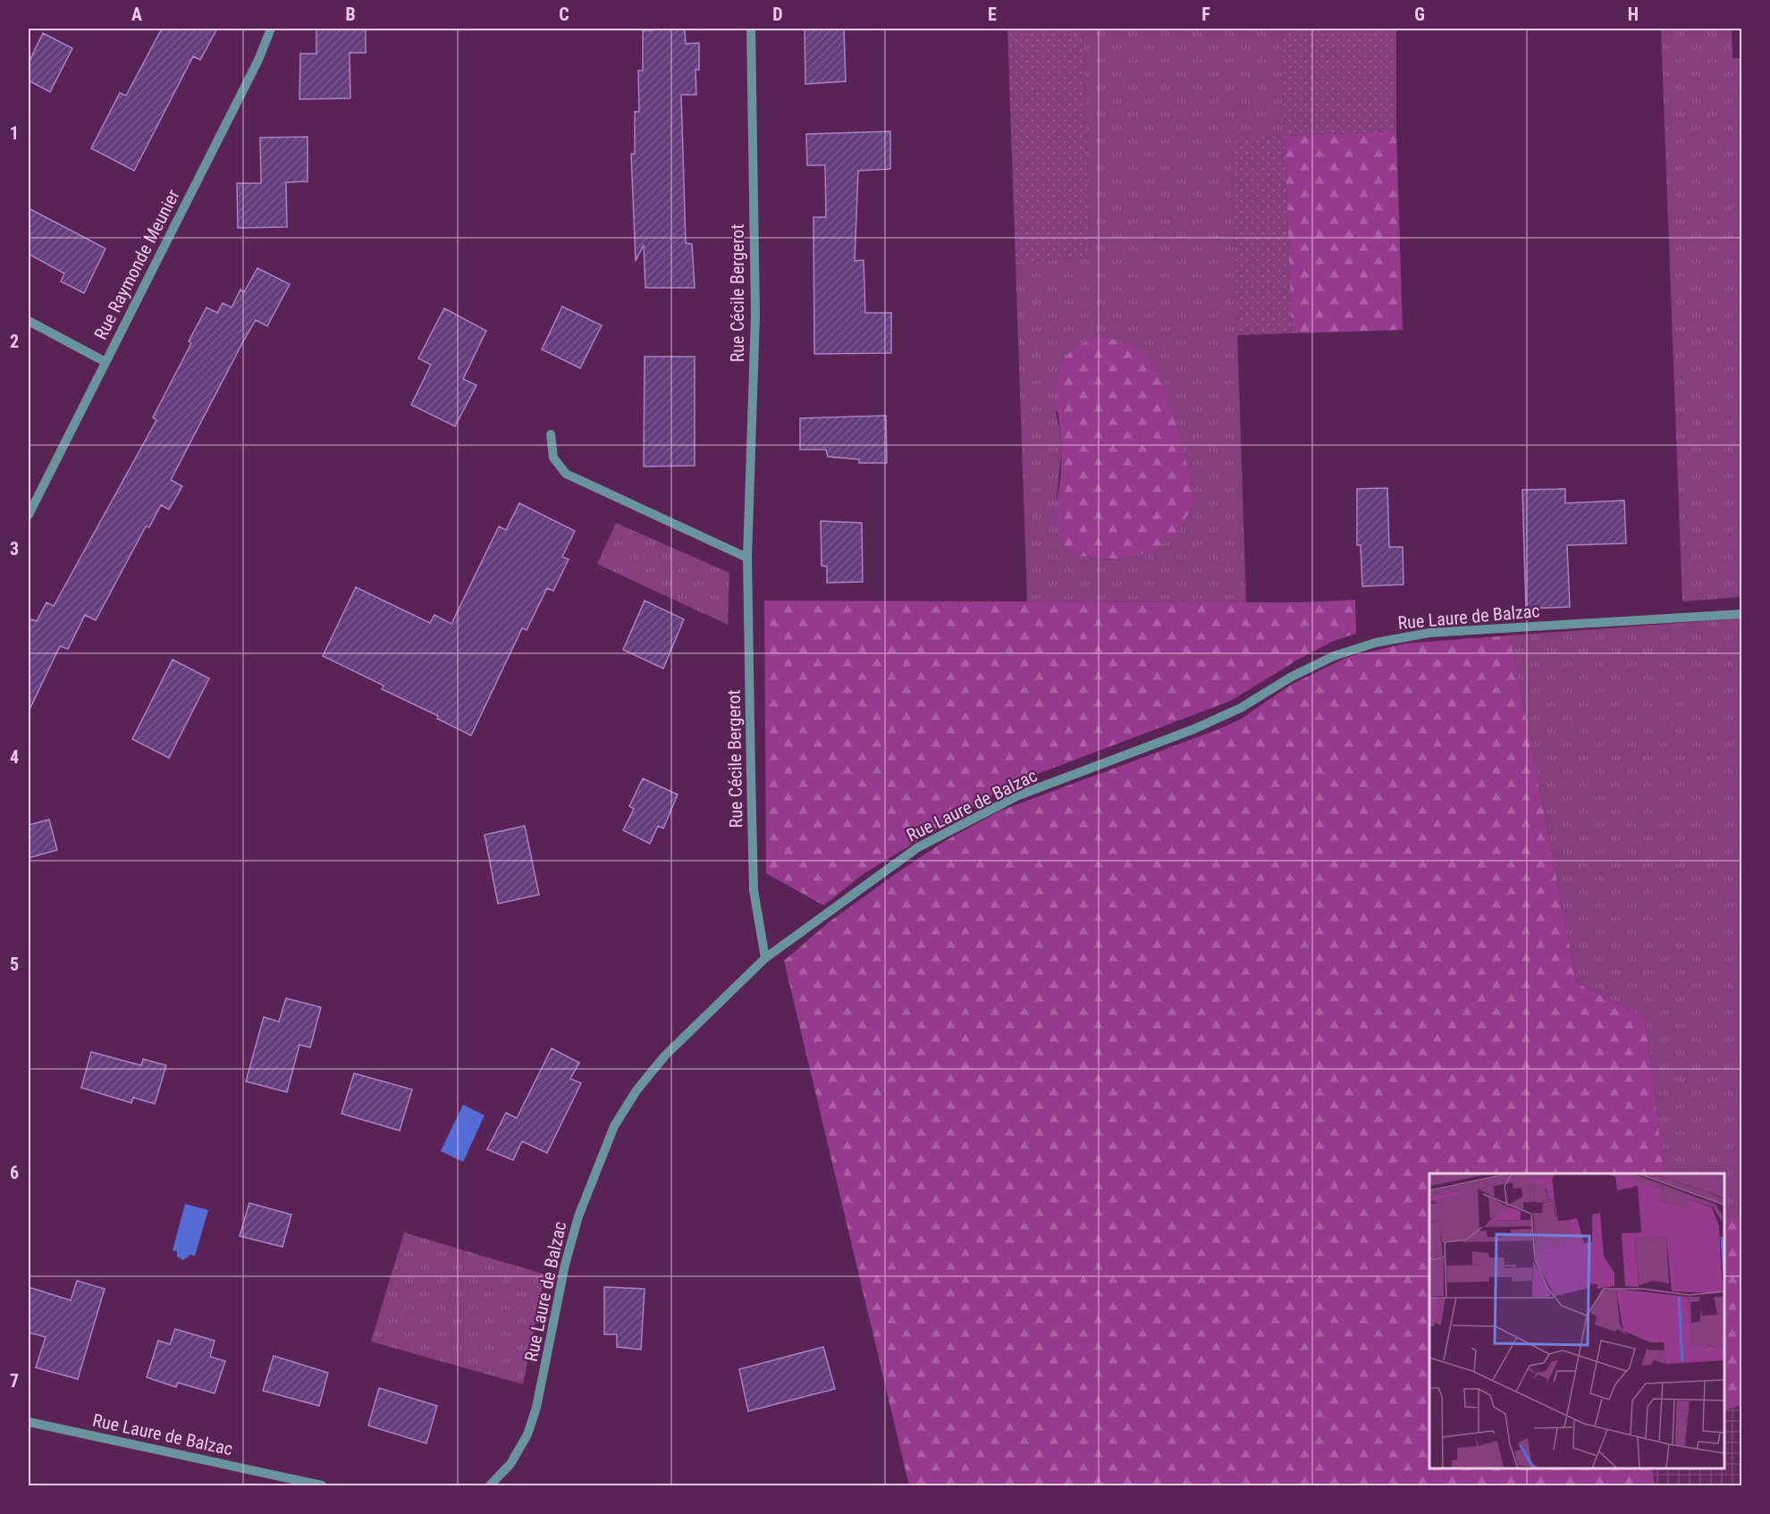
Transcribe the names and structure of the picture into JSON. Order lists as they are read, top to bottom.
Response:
{
  "streets": {
    "street": ["Rue Raymonde Meunier", "Rue Cécile Bergerot", "Rue Laure de Balzac"]
  },
  "crossings": [
    ["Rue Cécile Bergerot", "Rue Laure de Balzac"]
  ],
  "grid": {
    "columns": [
      "A",
      "B",
      "C",
      "D",
      "E",
      "F",
      "G",
      "H"
    ],
    "rows": [
      "1",
      "2",
      "3",
      "4",
      "5",
      "6",
      "7"
    ]
  }
}
